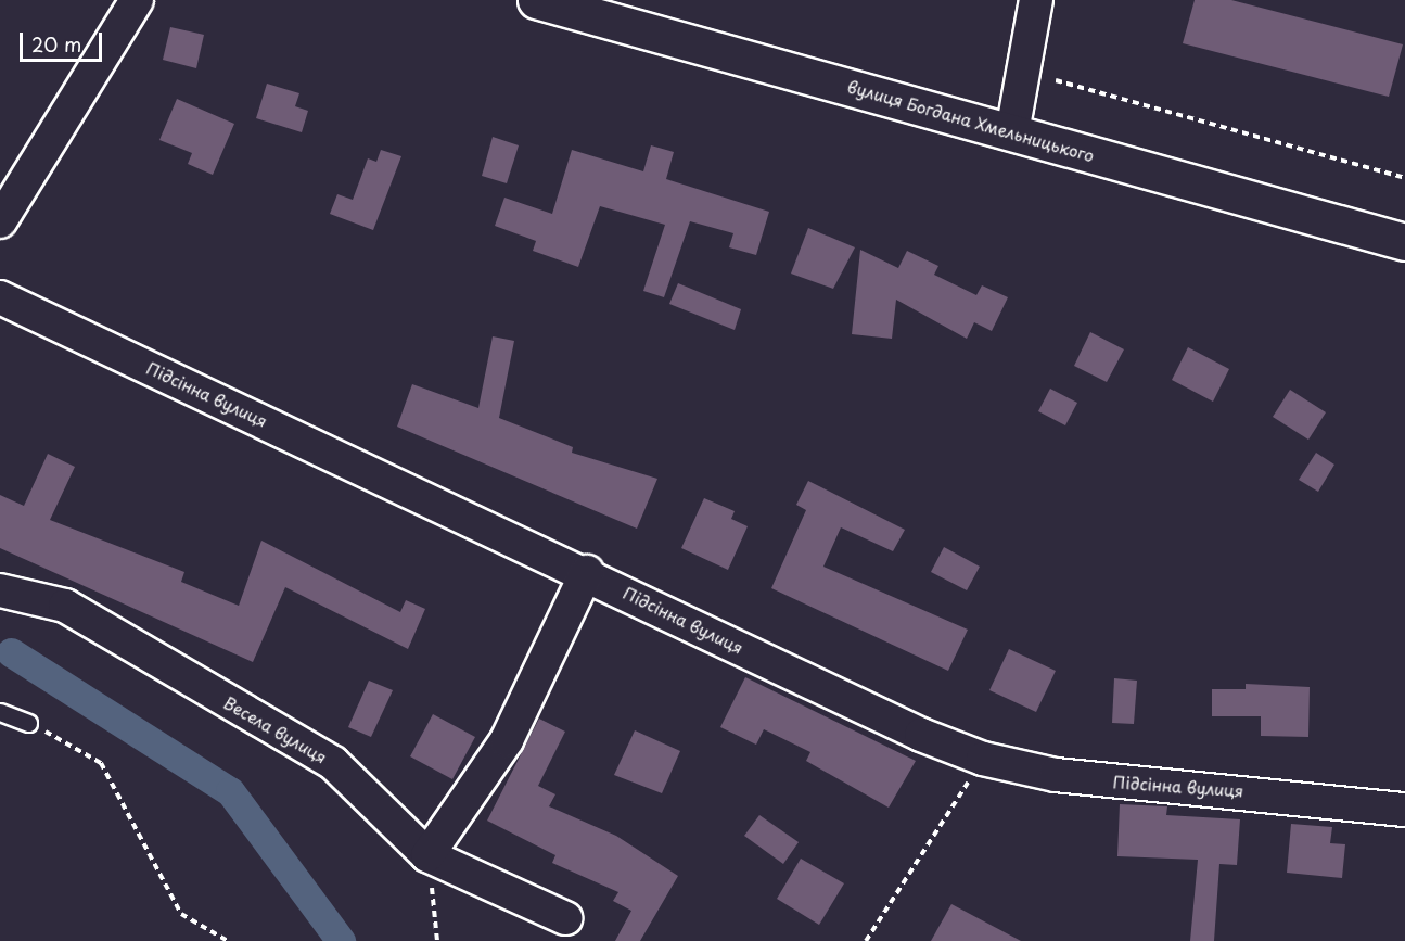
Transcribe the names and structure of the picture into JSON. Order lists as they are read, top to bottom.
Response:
{
  "streets": {
    "main road": ["вулиця Богдана Хмельницького"],
    "street": ["Підсінна вулиця", "Весела вулиця"]
  },
  "scale_bar": "20 m"
}
